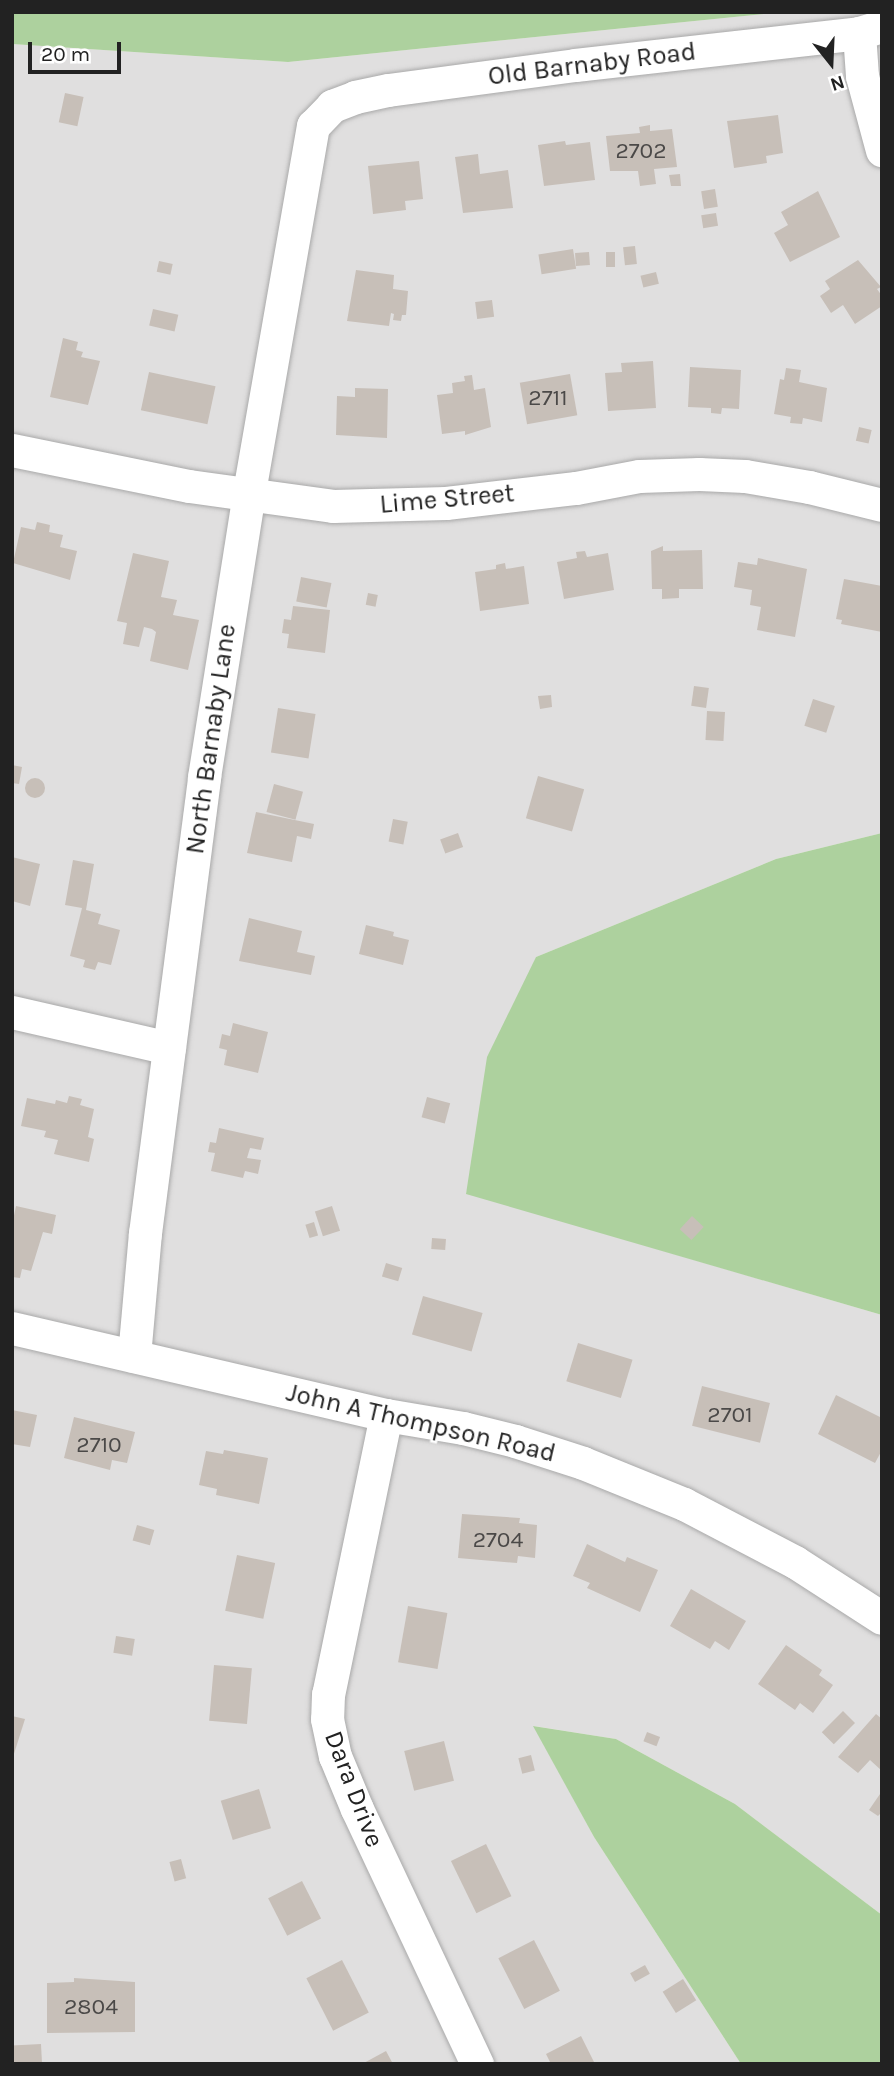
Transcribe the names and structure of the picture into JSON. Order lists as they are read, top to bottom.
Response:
{
  "streets": {
    "street": [
      "Old Barnaby Road",
      "Lime Street",
      "North Barnaby Lane",
      "John A Thompson Road",
      "Dara Drive"
    ]
  },
  "crossings": [
    ["Old Barnaby Road", "North Barnaby Lane"],
    ["Lime Street", "North Barnaby Lane"],
    ["North Barnaby Lane", "John A Thompson Road"],
    ["John A Thompson Road", "Dara Drive"]
  ],
  "house_numbers": [
    "2702",
    "2711",
    "2701",
    "2710",
    "2704",
    "2804"
  ],
  "scale_bar": "20 m",
  "north": "bottom"
}
